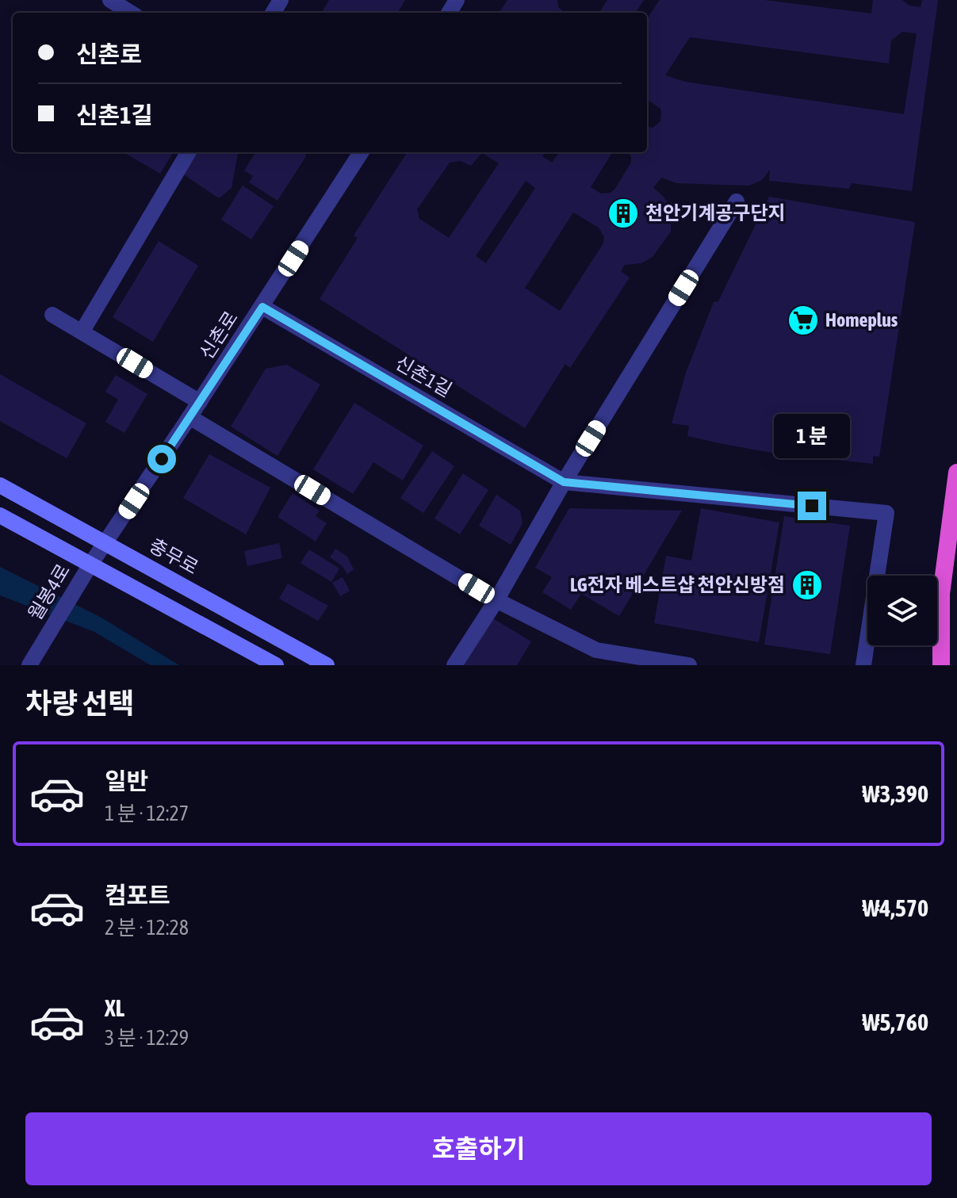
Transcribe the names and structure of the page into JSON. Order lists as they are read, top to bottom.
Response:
{
  "streets": {
    "main road": ["충무로"],
    "street": ["신촌로", "신촌1길", "월봉4로"]
  },
  "crossings": [
    ["신촌로", "신촌1길"],
    ["신촌로", "충무로"],
    ["신촌로", "월봉4로"],
    ["충무로", "월봉4로"]
  ],
  "places": {
    "building": ["천안기계공구단지", "LG전자 베스트샵 천안신방점"],
    "supermarket": ["Homeplus"]
  },
  "page": {
    "banner": ["신촌로", "신촌1길"],
    "bubble": "1 분",
    "heading": "차량 선택",
    "list": [
      {
        "name": "일반",
        "note": "1 분 · 12:27",
        "value": "₩3,390"
      },
      {
        "name": "컴포트",
        "note": "2 분 · 12:28",
        "value": "₩4,570"
      },
      {
        "name": "XL",
        "note": "3 분 · 12:29",
        "value": "₩5,760"
      }
    ],
    "buttons": "호출하기"
  }
}
